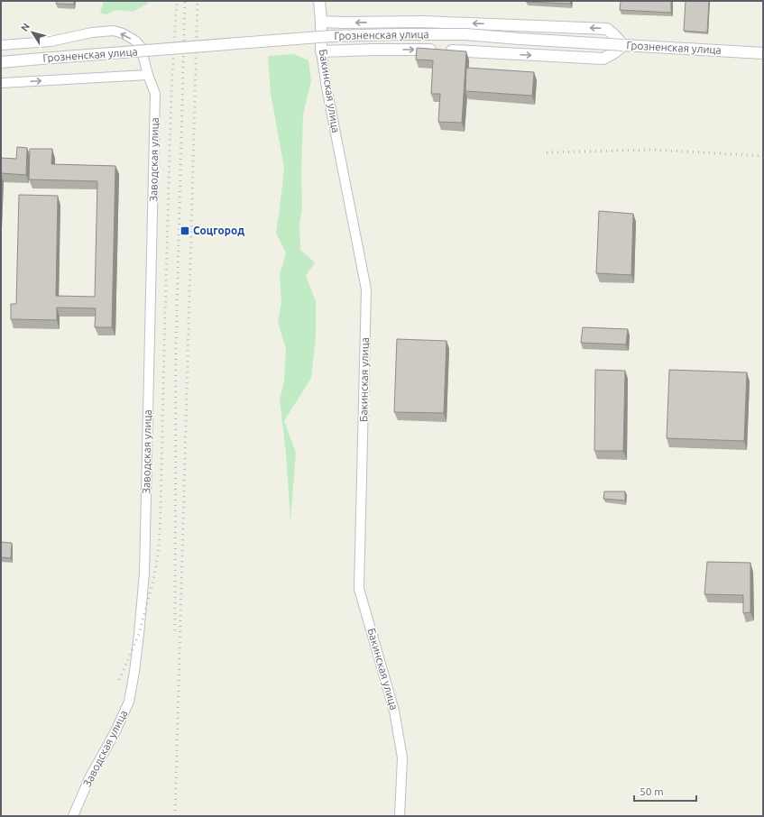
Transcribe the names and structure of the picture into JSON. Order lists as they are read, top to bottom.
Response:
{
  "streets": {
    "main road": ["Грозненская улица", "Бакинская улица"],
    "street": ["Заводская улица"]
  },
  "places": {
    "transit": ["Соцгород"]
  },
  "scale_bar": "50 m",
  "north": "top left"
}
